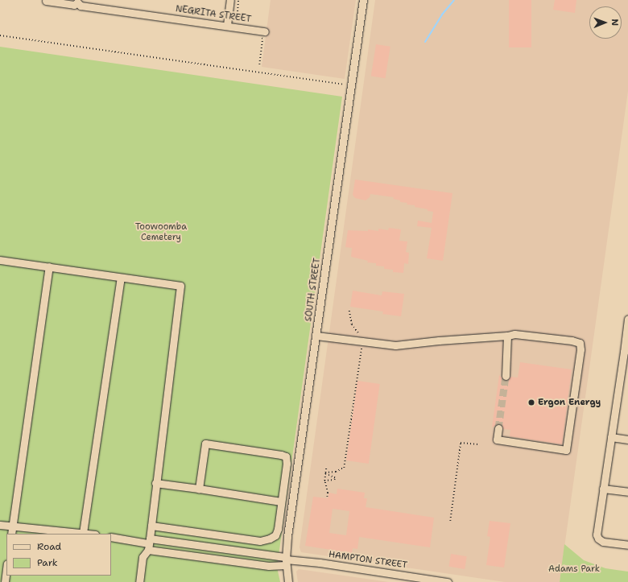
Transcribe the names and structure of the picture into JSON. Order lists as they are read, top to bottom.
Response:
{
  "streets": {
    "street": ["NEGRITA STREET", "SOUTH STREET", "HAMPTON STREET"]
  },
  "crossings": [
    ["SOUTH STREET", "HAMPTON STREET"]
  ],
  "parks": ["Toowoomba Cemetery", "Adams Park"],
  "places": ["Ergon Energy"],
  "legend": ["Road", "Park"],
  "north": "right"
}
